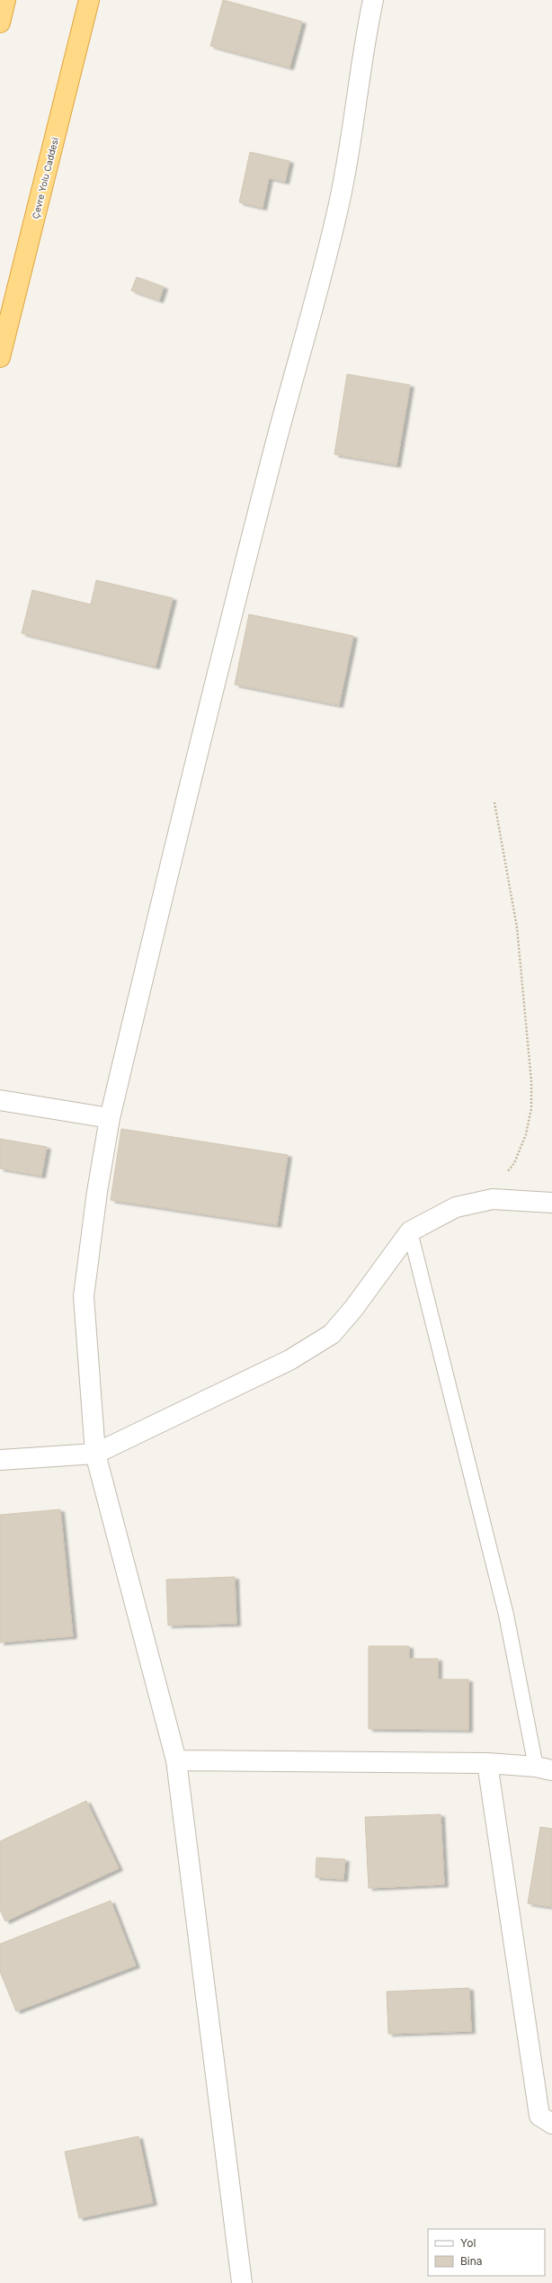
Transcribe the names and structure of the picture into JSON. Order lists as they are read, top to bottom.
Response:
{
  "streets": {
    "highway": ["Çevre Yolu Caddesi"]
  },
  "legend": ["Yol", "Bina"]
}
